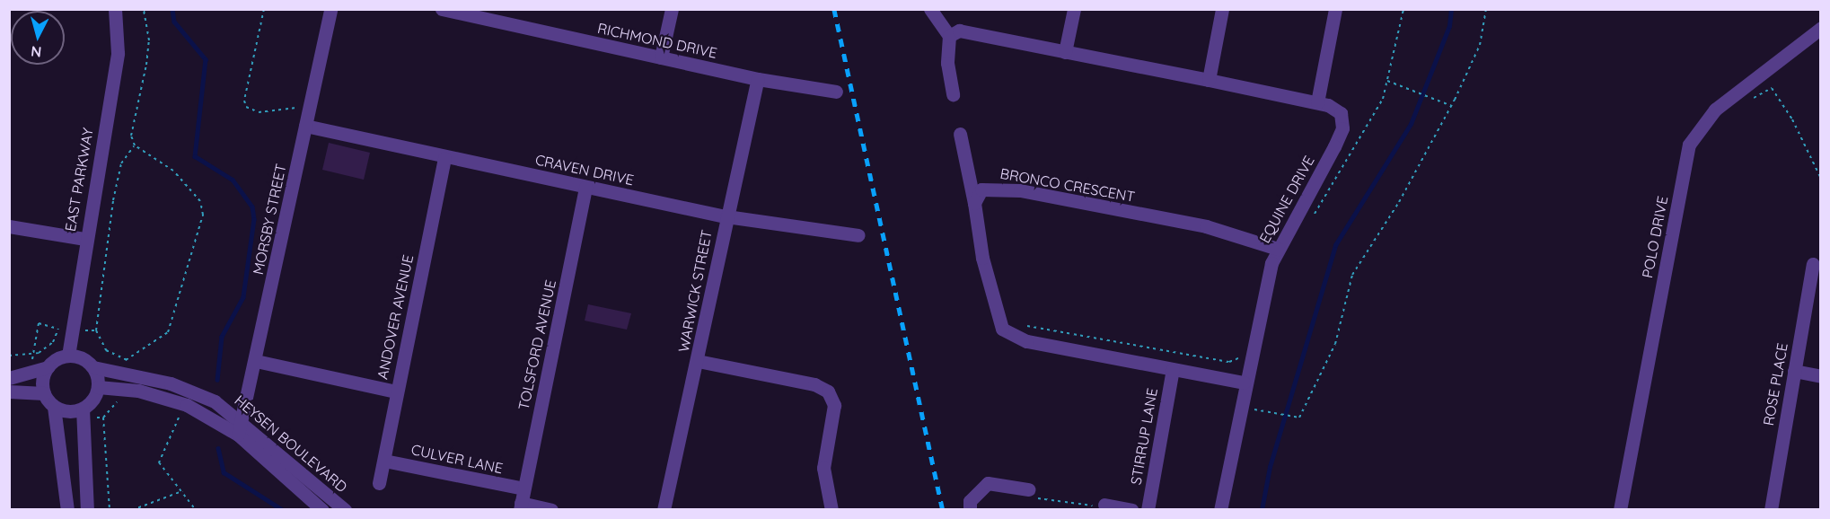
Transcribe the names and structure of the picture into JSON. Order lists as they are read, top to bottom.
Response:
{
  "streets": {
    "street": [
      "RICHMOND DRIVE",
      "CRAVEN DRIVE",
      "EAST PARKWAY",
      "BRONCO CRESCENT",
      "EQUINE DRIVE",
      "MORSBY STREET",
      "POLO DRIVE",
      "WARWICK STREET",
      "ANDOVER AVENUE",
      "TOLSFORD AVENUE",
      "ROSE PLACE",
      "STIRRUP LANE",
      "HEYSEN BOULEVARD",
      "CULVER LANE"
    ]
  },
  "crossings": [
    ["RICHMOND DRIVE", "WARWICK STREET"],
    ["CRAVEN DRIVE", "MORSBY STREET"],
    ["CRAVEN DRIVE", "WARWICK STREET"],
    ["CRAVEN DRIVE", "ANDOVER AVENUE"],
    ["CRAVEN DRIVE", "TOLSFORD AVENUE"],
    ["EAST PARKWAY", "HEYSEN BOULEVARD"],
    ["BRONCO CRESCENT", "EQUINE DRIVE"],
    ["MORSBY STREET", "HEYSEN BOULEVARD"],
    ["ANDOVER AVENUE", "CULVER LANE"],
    ["TOLSFORD AVENUE", "CULVER LANE"]
  ],
  "north": "bottom"
}
